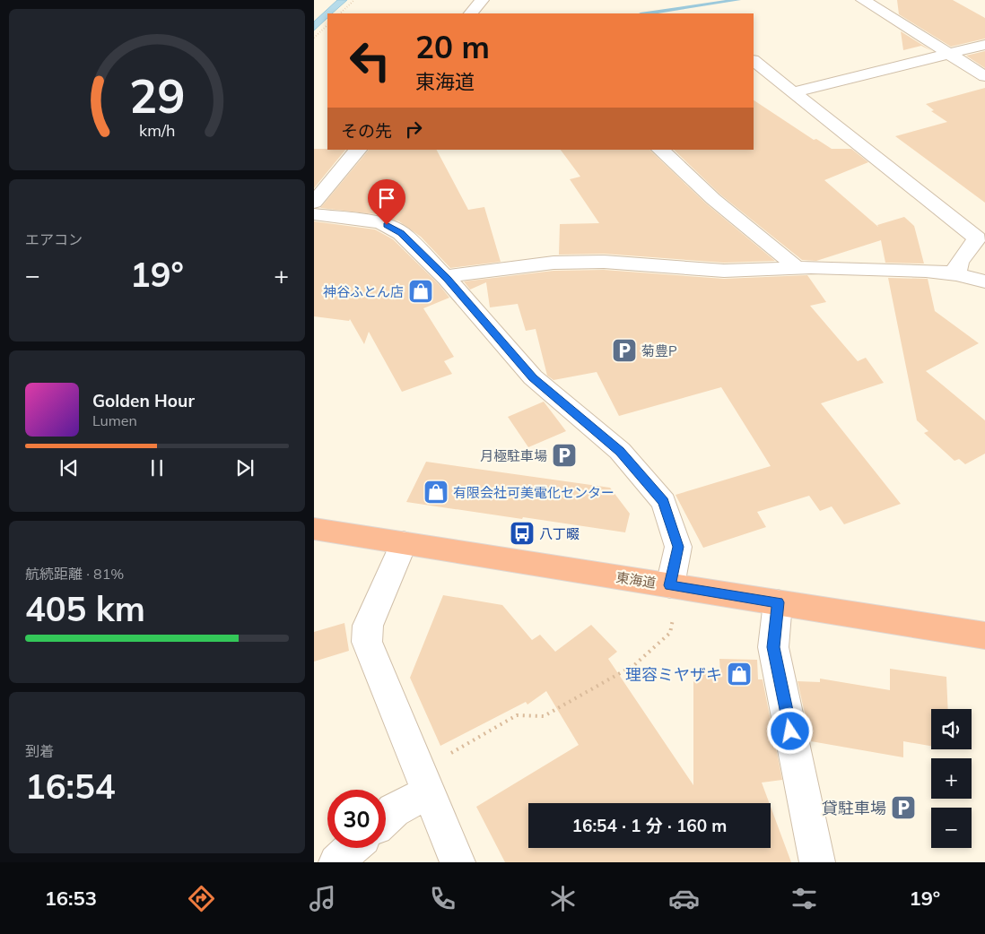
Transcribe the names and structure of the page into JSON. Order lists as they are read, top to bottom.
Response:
{
  "streets": {
    "highway": ["東海道"]
  },
  "places": {
    "shop": ["神谷ふとん店", "有限会社可美電化センター", "理容ミヤザキ"],
    "parking": ["菊豊P", "月極駐車場", "貸駐車場"],
    "bus stop": ["八丁畷"]
  },
  "page": {
    "turn": ["20 m", "東海道"],
    "then": "その先",
    "tile": [
      "エアコン",
      ["航続距離 · 81%", "405 km"],
      ["到着", "16:54"]
    ],
    "heat": ["−", "19°", "+"],
    "song": ["Golden Hour", "Lumen"],
    "map_buttons": ["+", "−"],
    "limit": "30",
    "trip": "16:54 · 1 分 · 160 m",
    "tabs": ["16:53", "19°"],
    "gauge": ["29", "km/h"]
  }
}
